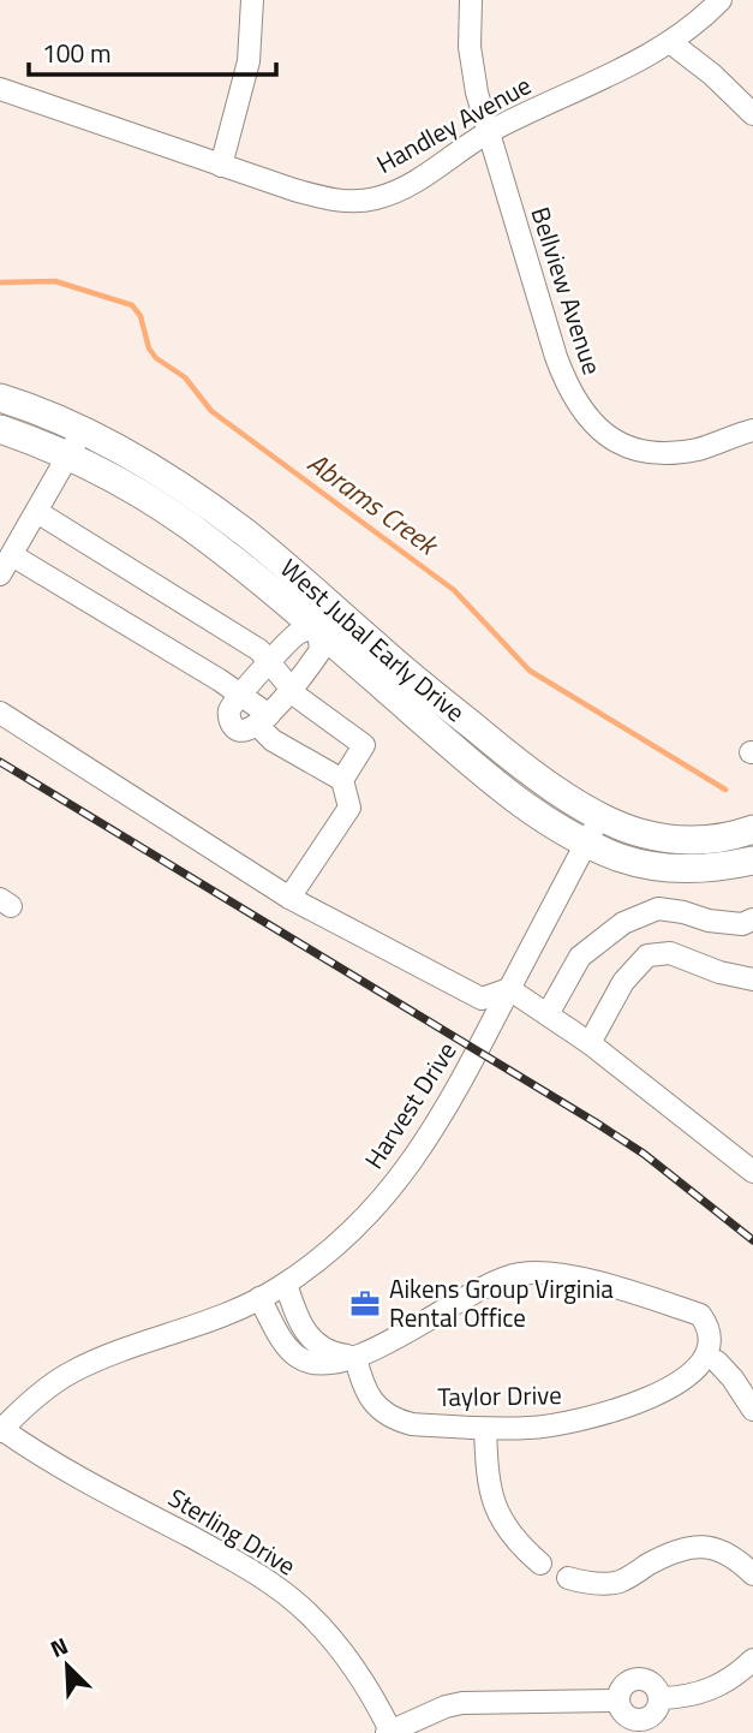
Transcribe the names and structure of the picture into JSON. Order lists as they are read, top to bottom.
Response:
{
  "streets": {
    "main road": ["West Jubal Early Drive"],
    "street": [
      "Handley Avenue",
      "Bellview Avenue",
      "Harvest Drive",
      "Taylor Drive",
      "Sterling Drive"
    ]
  },
  "crossings": [
    ["Handley Avenue", "Bellview Avenue"],
    ["West Jubal Early Drive", "Harvest Drive"],
    ["Harvest Drive", "Sterling Drive"]
  ],
  "water": ["Abrams Creek"],
  "places": {
    "office": ["Aikens Group Virginia Rental Office"]
  },
  "scale_bar": "100 m",
  "north": "top left"
}
